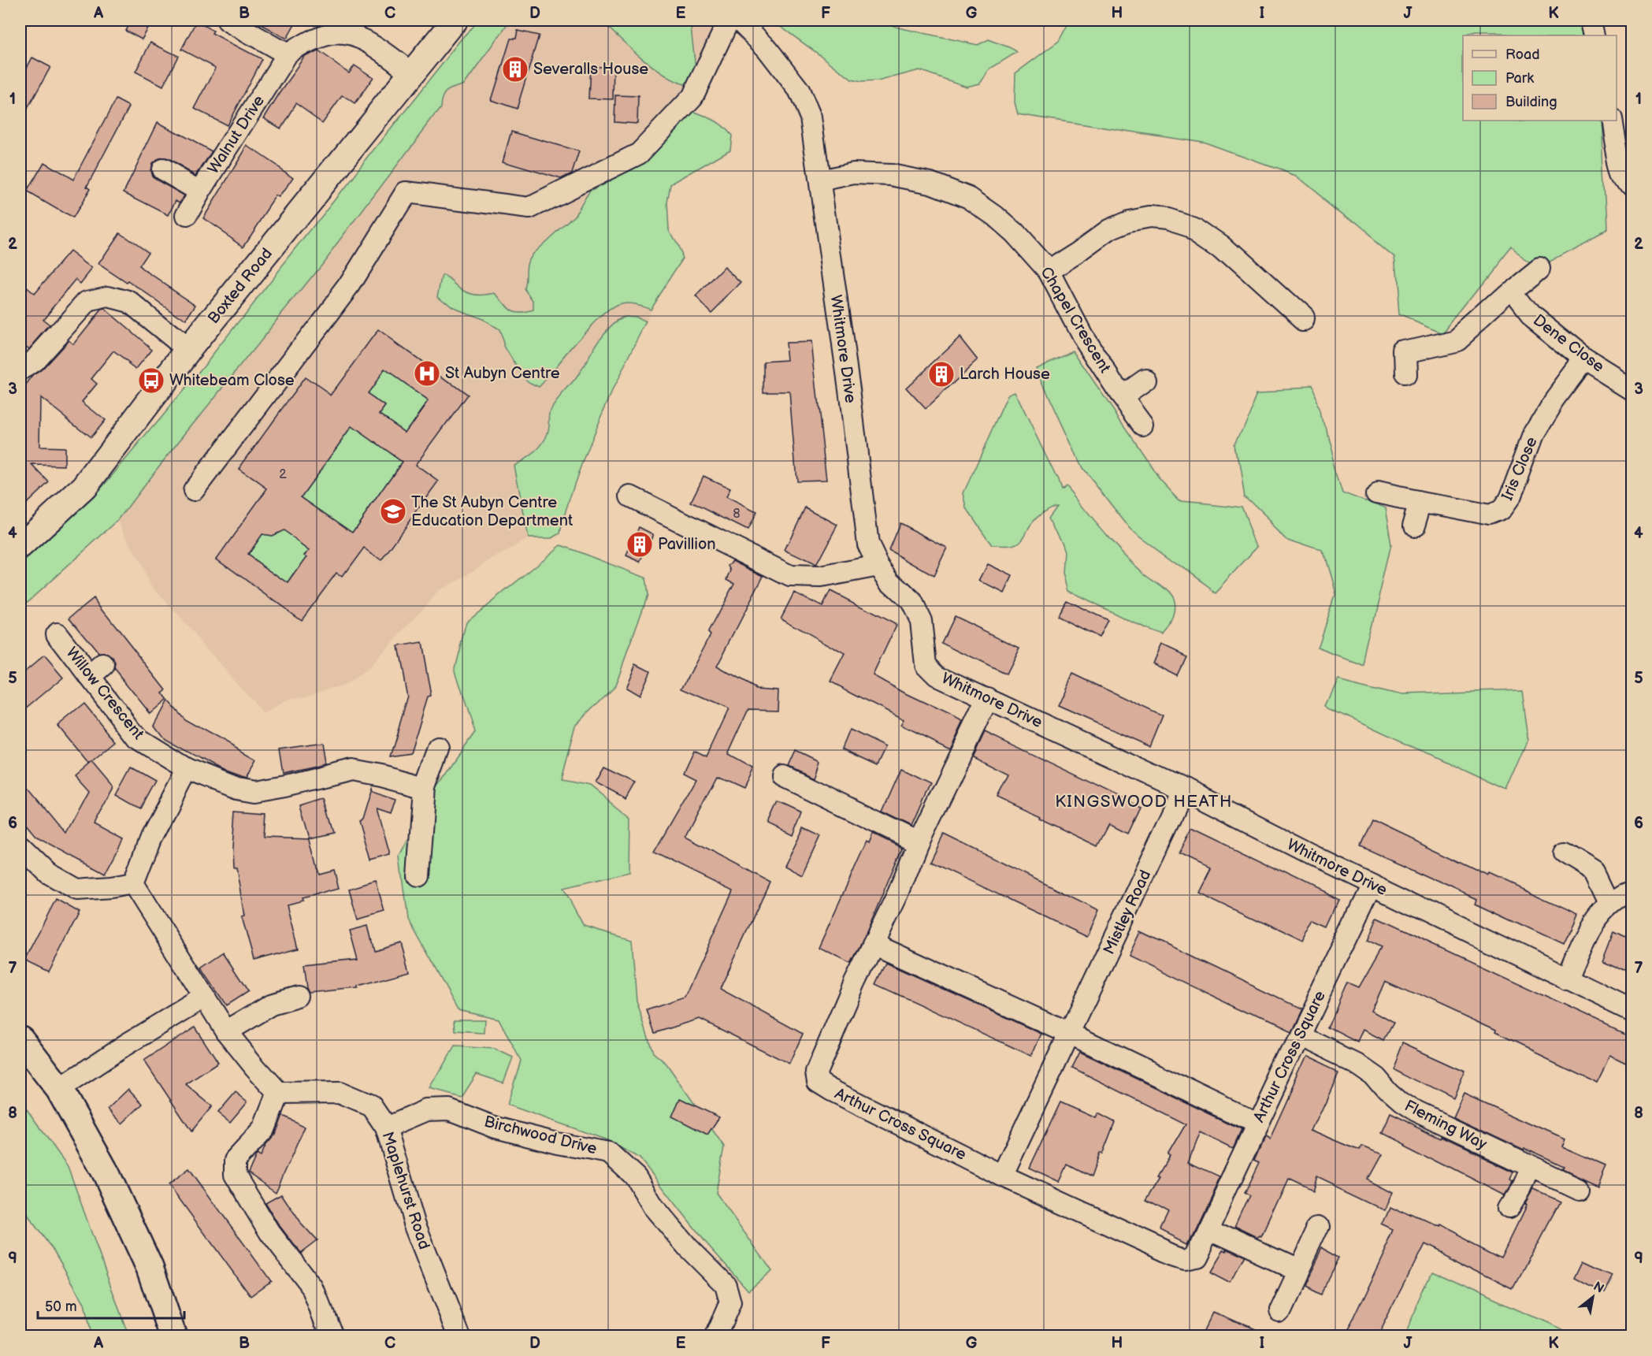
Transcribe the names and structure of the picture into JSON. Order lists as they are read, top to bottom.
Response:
{
  "streets": {
    "street": [
      "Walnut Drive",
      "Boxted Road",
      "Chapel Crescent",
      "Dene Close",
      "Whitmore Drive",
      "Iris Close",
      "Willow Crescent",
      "Mistley Road",
      "Arthur Cross Square",
      "Fleming Way",
      "Birchwood Drive",
      "Maplehurst Road"
    ]
  },
  "crossings": [
    ["Walnut Drive", "Boxted Road"],
    ["Chapel Crescent", "Whitmore Drive"],
    ["Dene Close", "Iris Close"],
    ["Whitmore Drive", "Mistley Road"],
    ["Whitmore Drive", "Arthur Cross Square"],
    ["Mistley Road", "Arthur Cross Square"],
    ["Arthur Cross Square", "Fleming Way"],
    ["Birchwood Drive", "Maplehurst Road"]
  ],
  "districts": ["KINGSWOOD HEATH"],
  "places": {
    "building": ["Severalls House", "Larch House", "Pavillion"],
    "hospital": ["St Aubyn Centre"],
    "bus stop": ["Whitebeam Close"],
    "school or university": ["The St Aubyn Centre Education Department"]
  },
  "house_numbers": ["2", "8"],
  "legend": ["Road", "Park", "Building"],
  "scale_bar": "50 m",
  "north": "top right",
  "grid": {
    "columns": [
      "A",
      "B",
      "C",
      "D",
      "E",
      "F",
      "G",
      "H",
      "I",
      "J",
      "K"
    ],
    "rows": [
      "1",
      "2",
      "3",
      "4",
      "5",
      "6",
      "7",
      "8",
      "9"
    ]
  }
}
